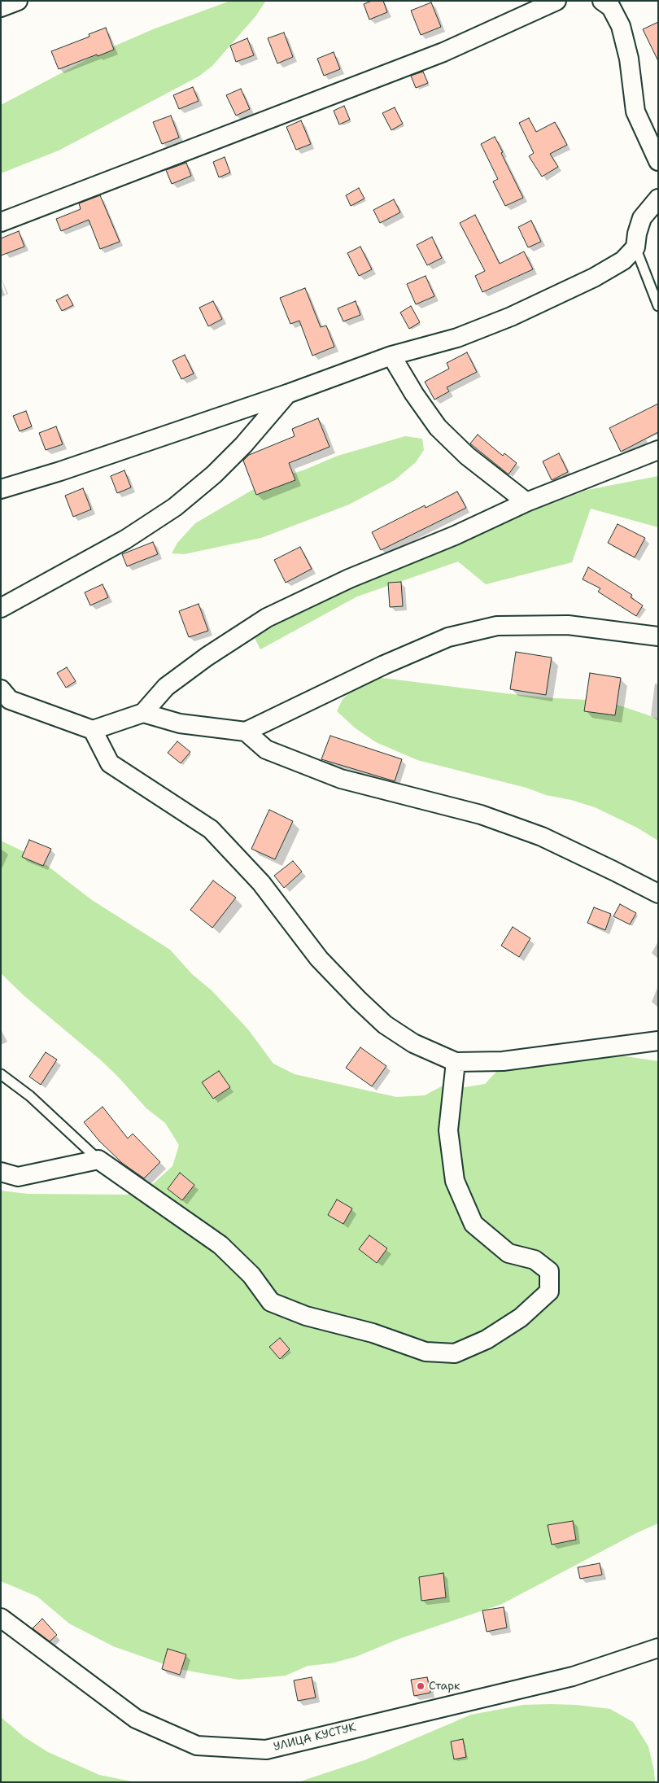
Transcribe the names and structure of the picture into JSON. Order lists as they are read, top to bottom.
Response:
{
  "streets": {
    "street": ["УЛИЦА КУСТУК"]
  },
  "places": ["Старк"]
}
